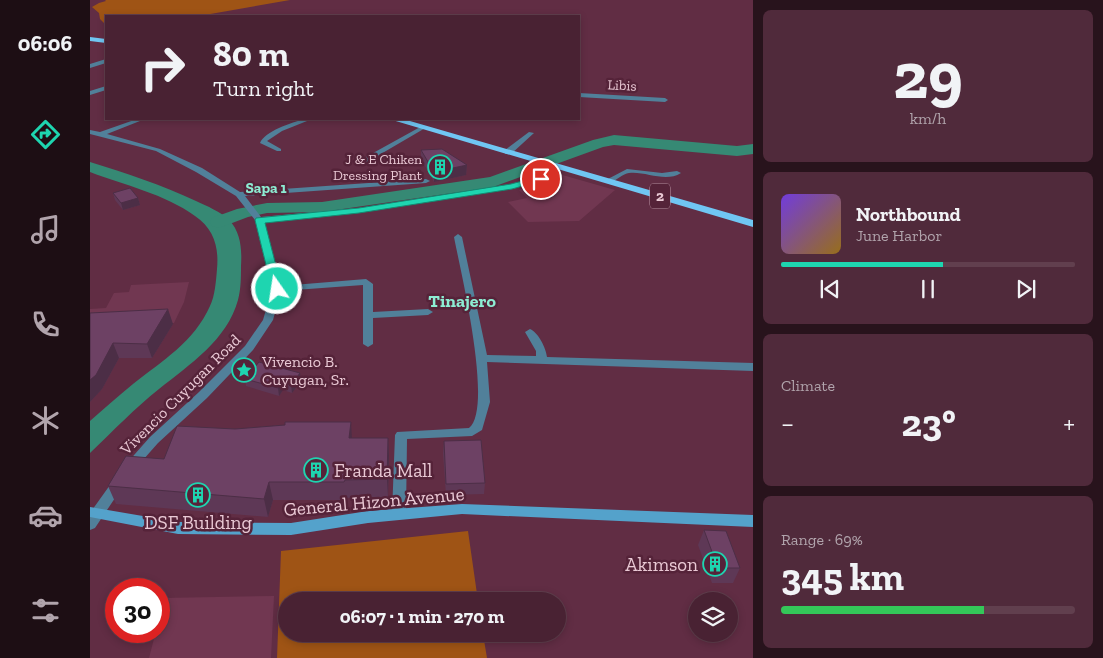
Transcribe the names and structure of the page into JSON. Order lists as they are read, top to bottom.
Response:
{
  "streets": {
    "highway": ["2"],
    "main road": ["General Hizon Avenue"],
    "street": ["Libis", "Vivencio Cuyugan Road"]
  },
  "crossings": [
    ["Vivencio Cuyugan Road", "General Hizon Avenue"]
  ],
  "districts": ["Sapa 1", "Tinajero"],
  "places": {
    "building": [
      "J & E Chiken Dressing Plant",
      "Franda Mall",
      "DSF Building",
      "Akimson"
    ],
    "place": ["Vivencio B. Cuyugan, Sr."]
  },
  "page": {
    "tabs": "06:06",
    "tile": [
      ["29", "km/h"],
      "Climate",
      ["Range · 69%", "345 km"]
    ],
    "turn": ["80 m", "Turn right"],
    "song": ["Northbound", "June Harbor"],
    "heat": ["−", "23°", "+"],
    "limit": "30",
    "trip": "06:07 · 1 min · 270 m"
  }
}
